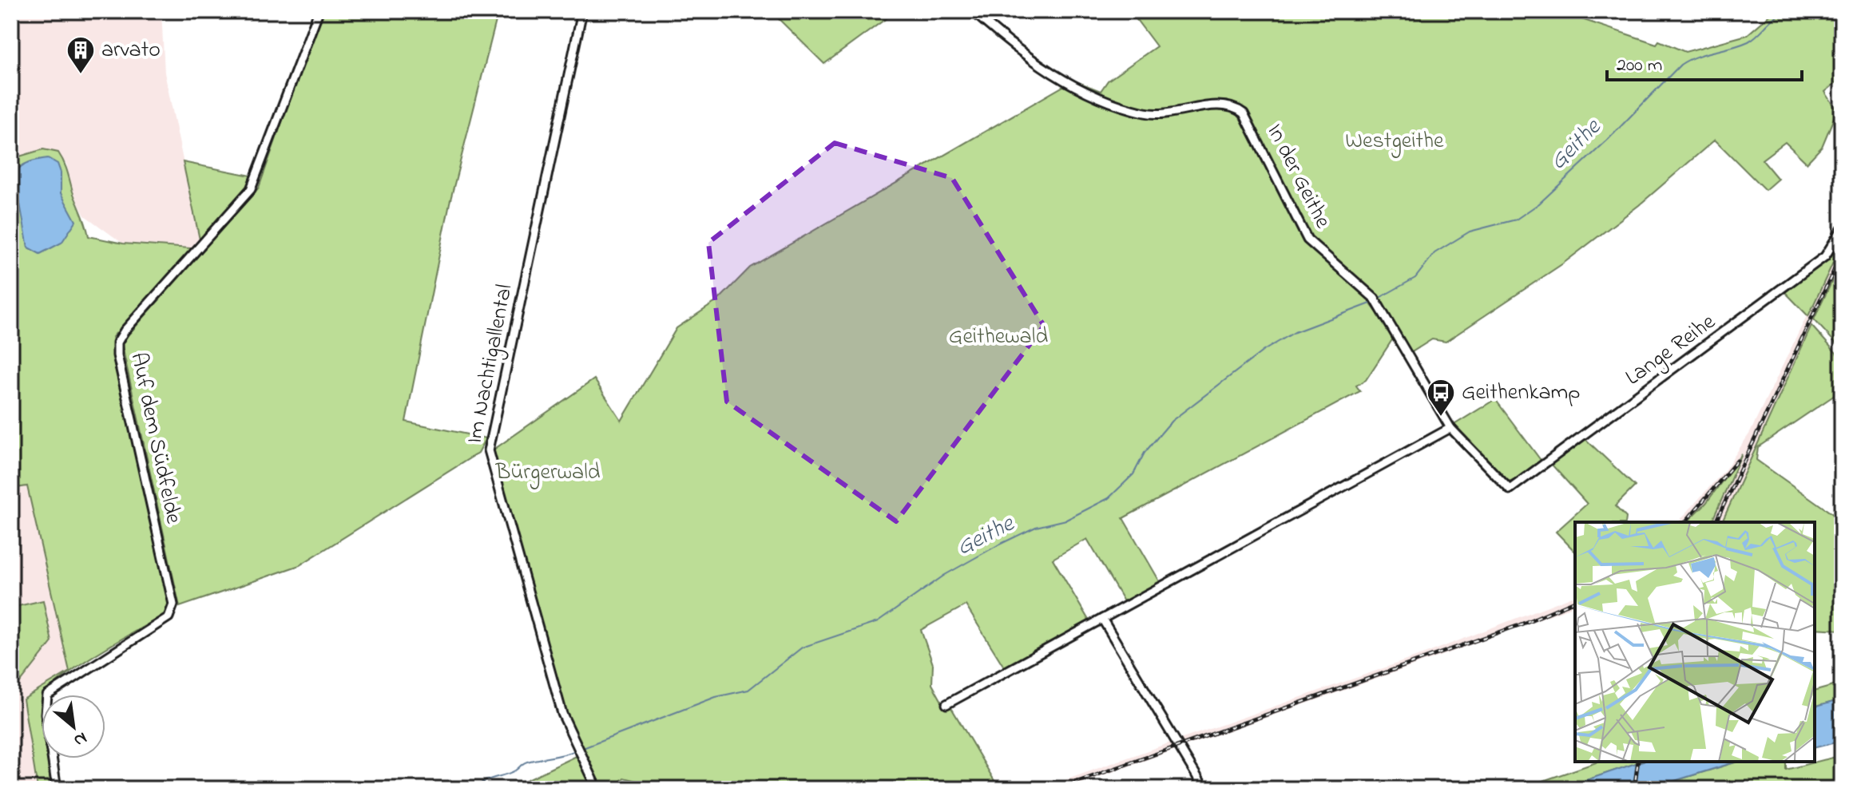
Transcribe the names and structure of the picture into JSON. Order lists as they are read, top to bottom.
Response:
{
  "streets": {
    "street": [
      "In der Geithe",
      "Lange Reihe",
      "Im Nachtigallental",
      "Auf dem Südfelde"
    ]
  },
  "crossings": [
    ["In der Geithe", "Lange Reihe"]
  ],
  "water": ["Geithe"],
  "parks": ["Westgeithe", "Geithewald", "Bürgerwald"],
  "places": {
    "building": ["arvato"],
    "bus stop": ["Geithenkamp"]
  },
  "scale_bar": "200 m",
  "north": "bottom right"
}
